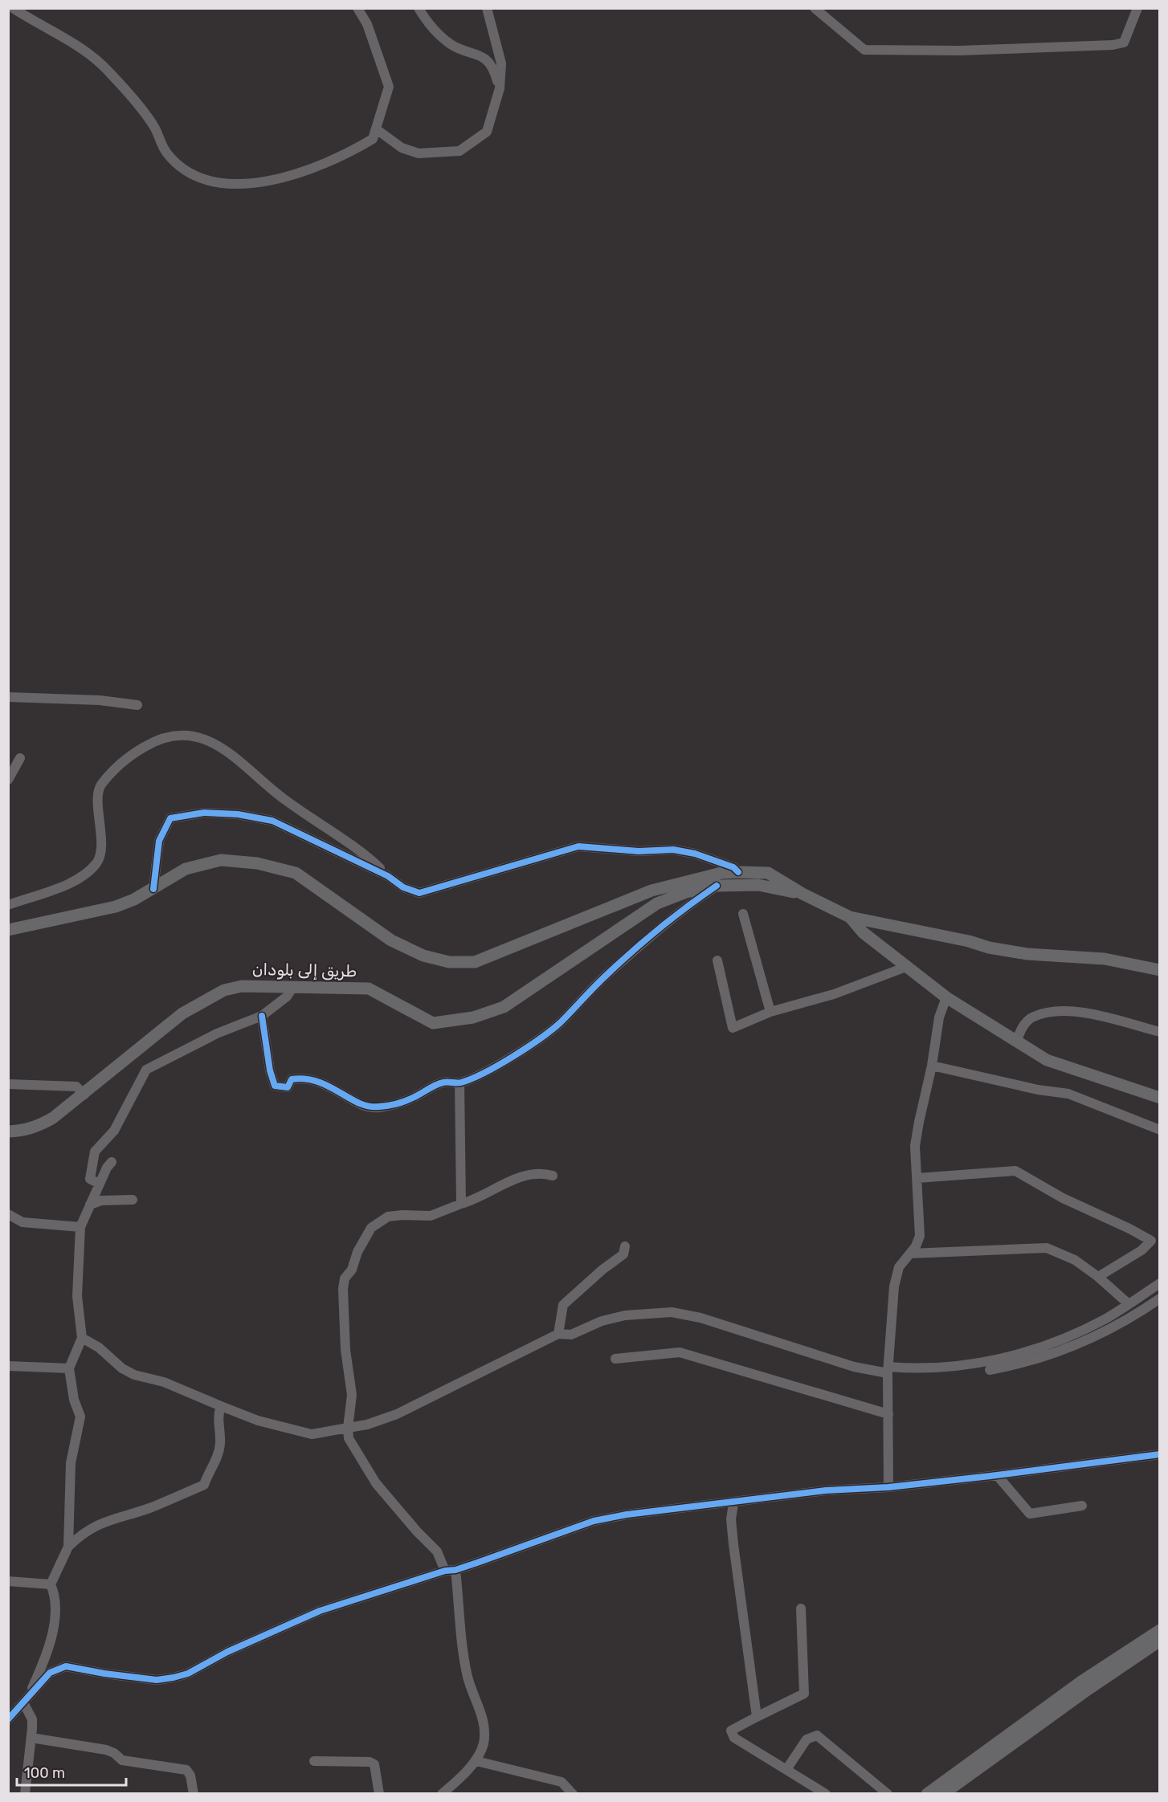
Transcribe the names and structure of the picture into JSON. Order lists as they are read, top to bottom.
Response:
{
  "streets": {
    "main road": ["طريق إلى بلودان"]
  },
  "scale_bar": "100 m"
}
